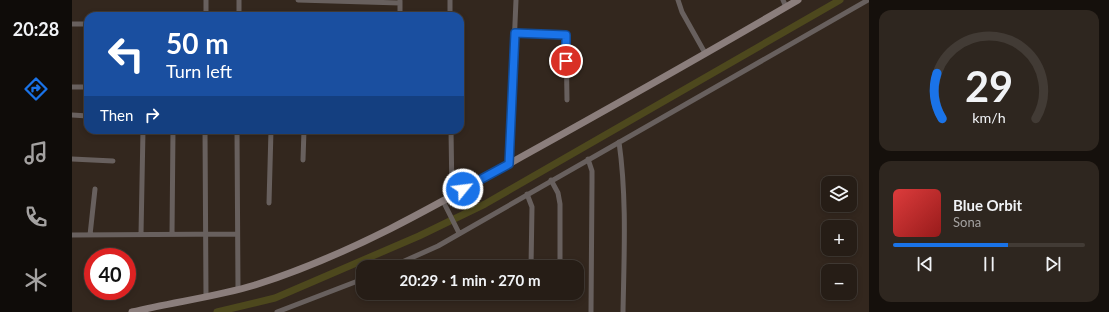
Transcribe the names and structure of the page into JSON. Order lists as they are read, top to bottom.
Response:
{
  "page": {
    "tabs": "20:28",
    "turn": ["50 m", "Turn left"],
    "then": "Then",
    "map_buttons": ["+", "−"],
    "song": ["Blue Orbit", "Sona"],
    "limit": "40",
    "trip": "20:29 · 1 min · 270 m",
    "gauge": ["29", "km/h"]
  }
}
